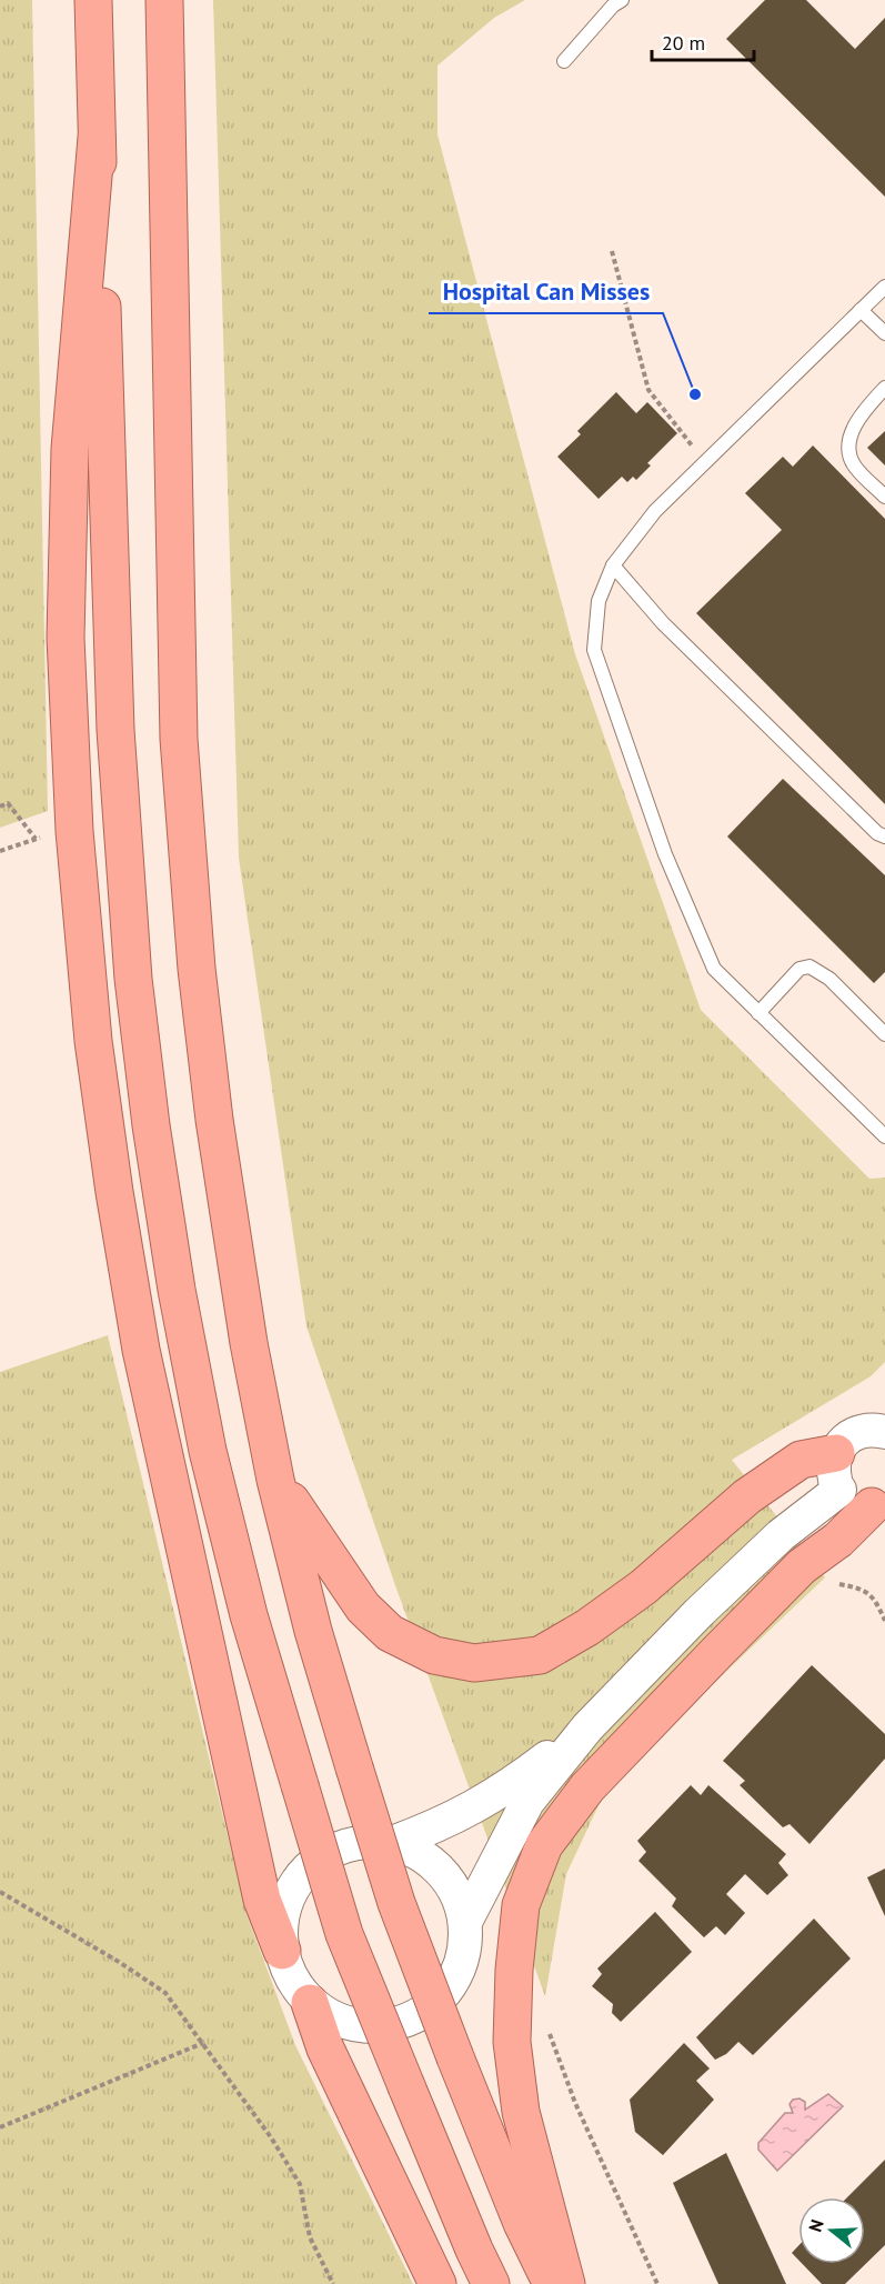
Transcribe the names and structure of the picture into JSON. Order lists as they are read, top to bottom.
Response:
{
  "places": ["Hospital Can Misses"],
  "scale_bar": "20 m",
  "north": "left"
}
